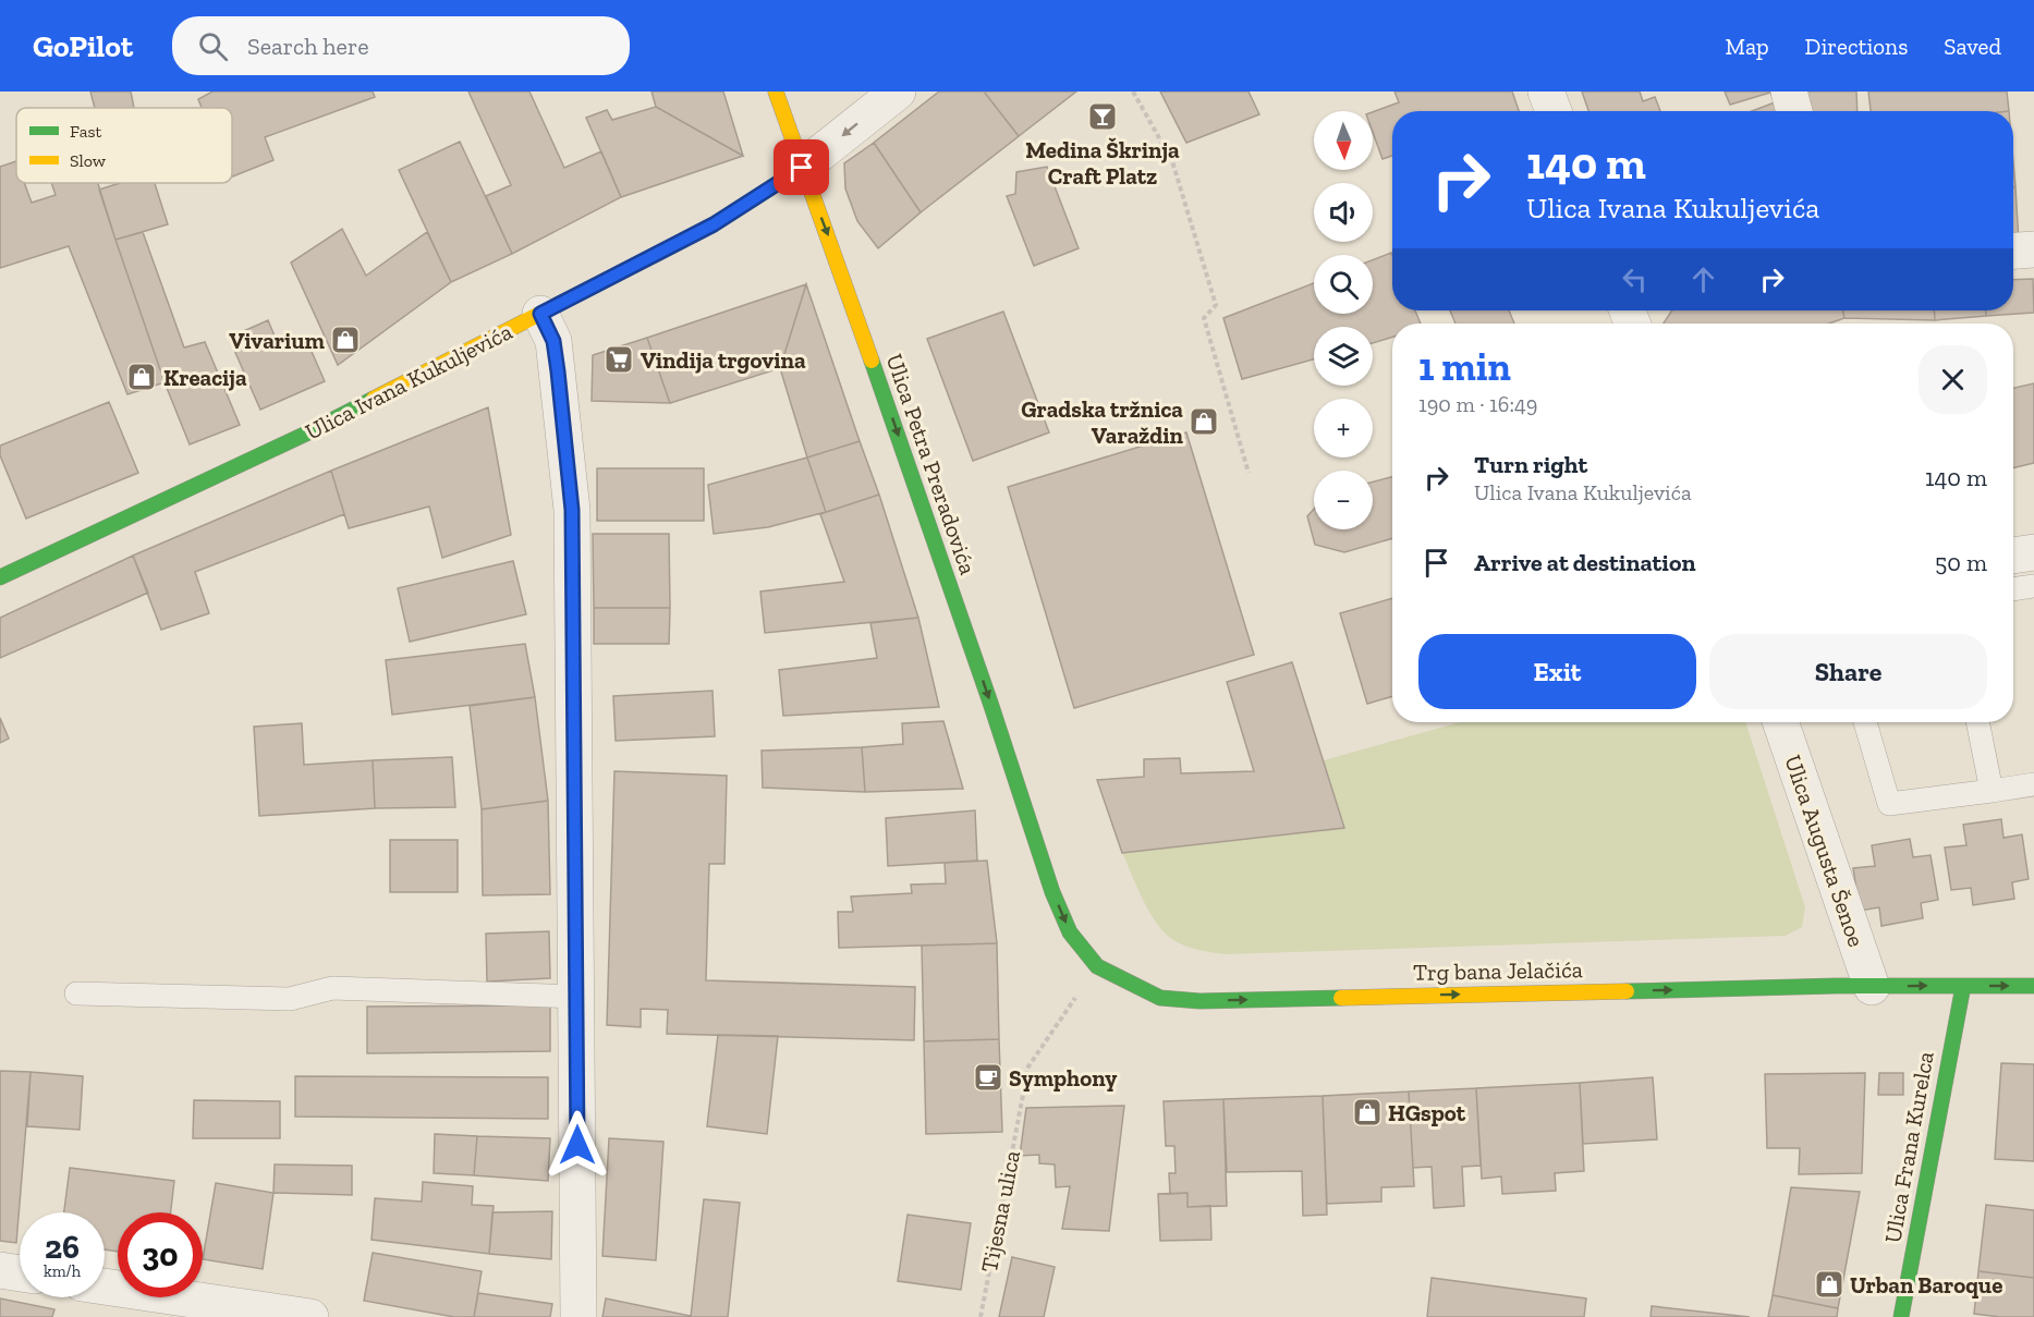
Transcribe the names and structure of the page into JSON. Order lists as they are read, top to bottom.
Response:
{
  "streets": {
    "main road": [
      "Ulica Ivana Kukuljevića",
      "Ulica Petra Preradovića",
      "Trg bana Jelačića",
      "Ulica Frana Kurelca"
    ],
    "street": ["Ulica Augusta Šenoe"],
    "path": ["Tijesna ulica"]
  },
  "crossings": [
    ["Ulica Ivana Kukuljevića", "Ulica Petra Preradovića"],
    ["Ulica Petra Preradovića", "Trg bana Jelačića"],
    ["Ulica Augusta Šenoe", "Trg bana Jelačića"],
    ["Trg bana Jelačića", "Ulica Frana Kurelca"],
    ["Trg bana Jelačića", "Tijesna ulica"]
  ],
  "one_way": ["Ulica Petra Preradovića", "Trg bana Jelačića"],
  "places": {
    "bar": ["Medina Škrinja Craft Platz"],
    "shop": [
      "Vivarium",
      "Kreacija",
      "Gradska tržnica Varaždin",
      "HGspot",
      "Urban Baroque"
    ],
    "supermarket": ["Vindija trgovina"],
    "cafe": ["Symphony"]
  },
  "legend": ["Fast", "Slow"],
  "north": "bottom",
  "page": {
    "header": "GoPilot",
    "search": "Search here",
    "nav": ["Map", "Directions", "Saved"],
    "map_buttons": ["+", "−"],
    "turn": ["140 m", "Ulica Ivana Kukuljevića"],
    "heading": ["1 min", "190 m · 16:49"],
    "list": [
      {
        "name": "Turn right",
        "note": "Ulica Ivana Kukuljevića",
        "value": "140 m"
      },
      {
        "name": "Arrive at destination",
        "value": "50 m"
      }
    ],
    "buttons": ["Exit", "Share"],
    "speed": "26 km/h",
    "limit": "30"
  }
}
